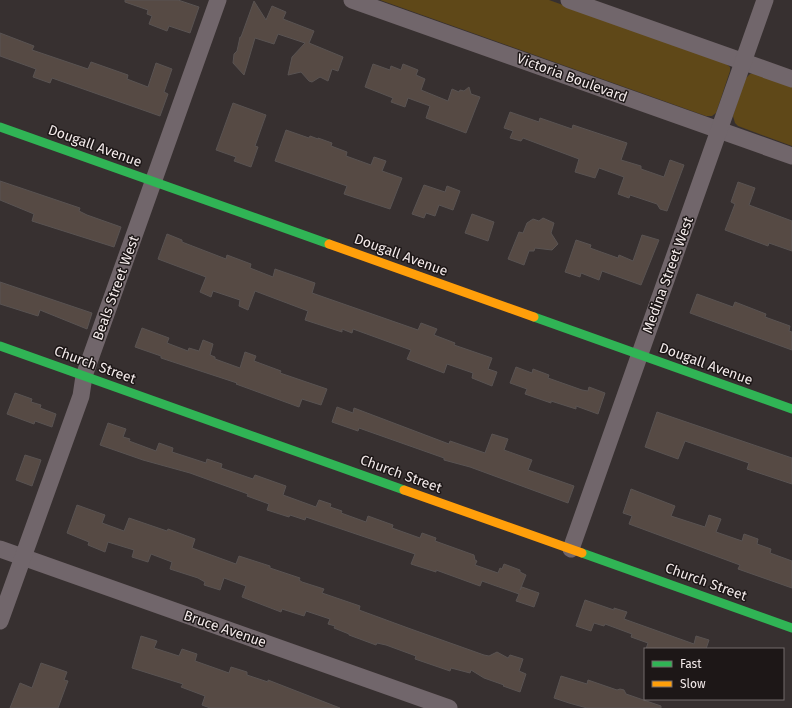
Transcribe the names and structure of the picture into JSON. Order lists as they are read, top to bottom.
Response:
{
  "streets": {
    "main road": ["Dougall Avenue", "Church Street"],
    "street": [
      "Victoria Boulevard",
      "Medina Street West",
      "Beals Street West",
      "Bruce Avenue"
    ]
  },
  "crossings": [
    ["Victoria Boulevard", "Medina Street West"],
    ["Dougall Avenue", "Medina Street West"],
    ["Dougall Avenue", "Beals Street West"],
    ["Medina Street West", "Church Street"],
    ["Beals Street West", "Church Street"],
    ["Beals Street West", "Bruce Avenue"]
  ],
  "legend": ["Fast", "Slow"]
}
